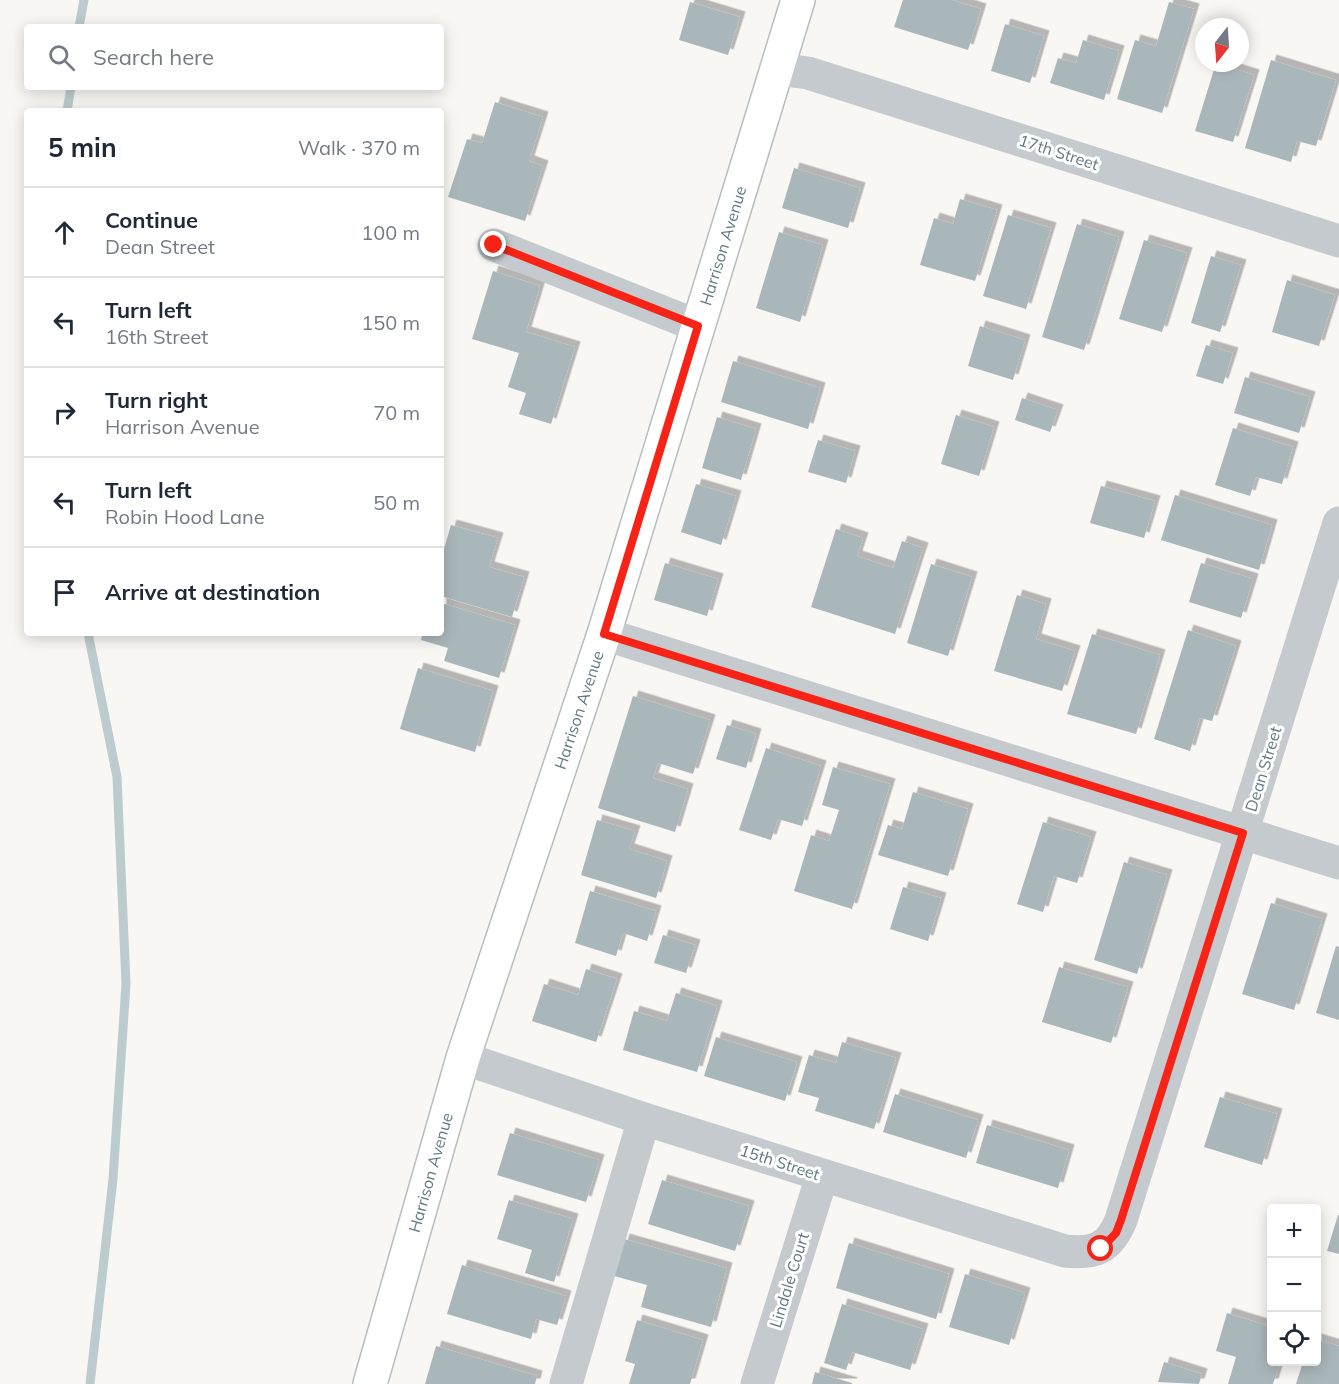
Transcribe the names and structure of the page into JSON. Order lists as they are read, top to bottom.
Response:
{
  "streets": {
    "main road": ["Harrison Avenue"],
    "street": [
      "17th Street",
      "Dean Street",
      "15th Street",
      "Lindale Court"
    ]
  },
  "crossings": [
    ["17th Street", "Harrison Avenue"],
    ["Harrison Avenue", "15th Street"],
    ["Dean Street", "15th Street"],
    ["15th Street", "Lindale Court"]
  ],
  "north": "bottom",
  "page": {
    "search": "Search here",
    "heading": ["5 min", "Walk · 370 m"],
    "list": [
      ["Continue", "Dean Street", "100 m"],
      ["Turn left", "16th Street", "150 m"],
      ["Turn right", "Harrison Avenue", "70 m"],
      ["Turn left", "Robin Hood Lane", "50 m"],
      "Arrive at destination"
    ],
    "map_buttons": ["+", "−"]
  }
}
